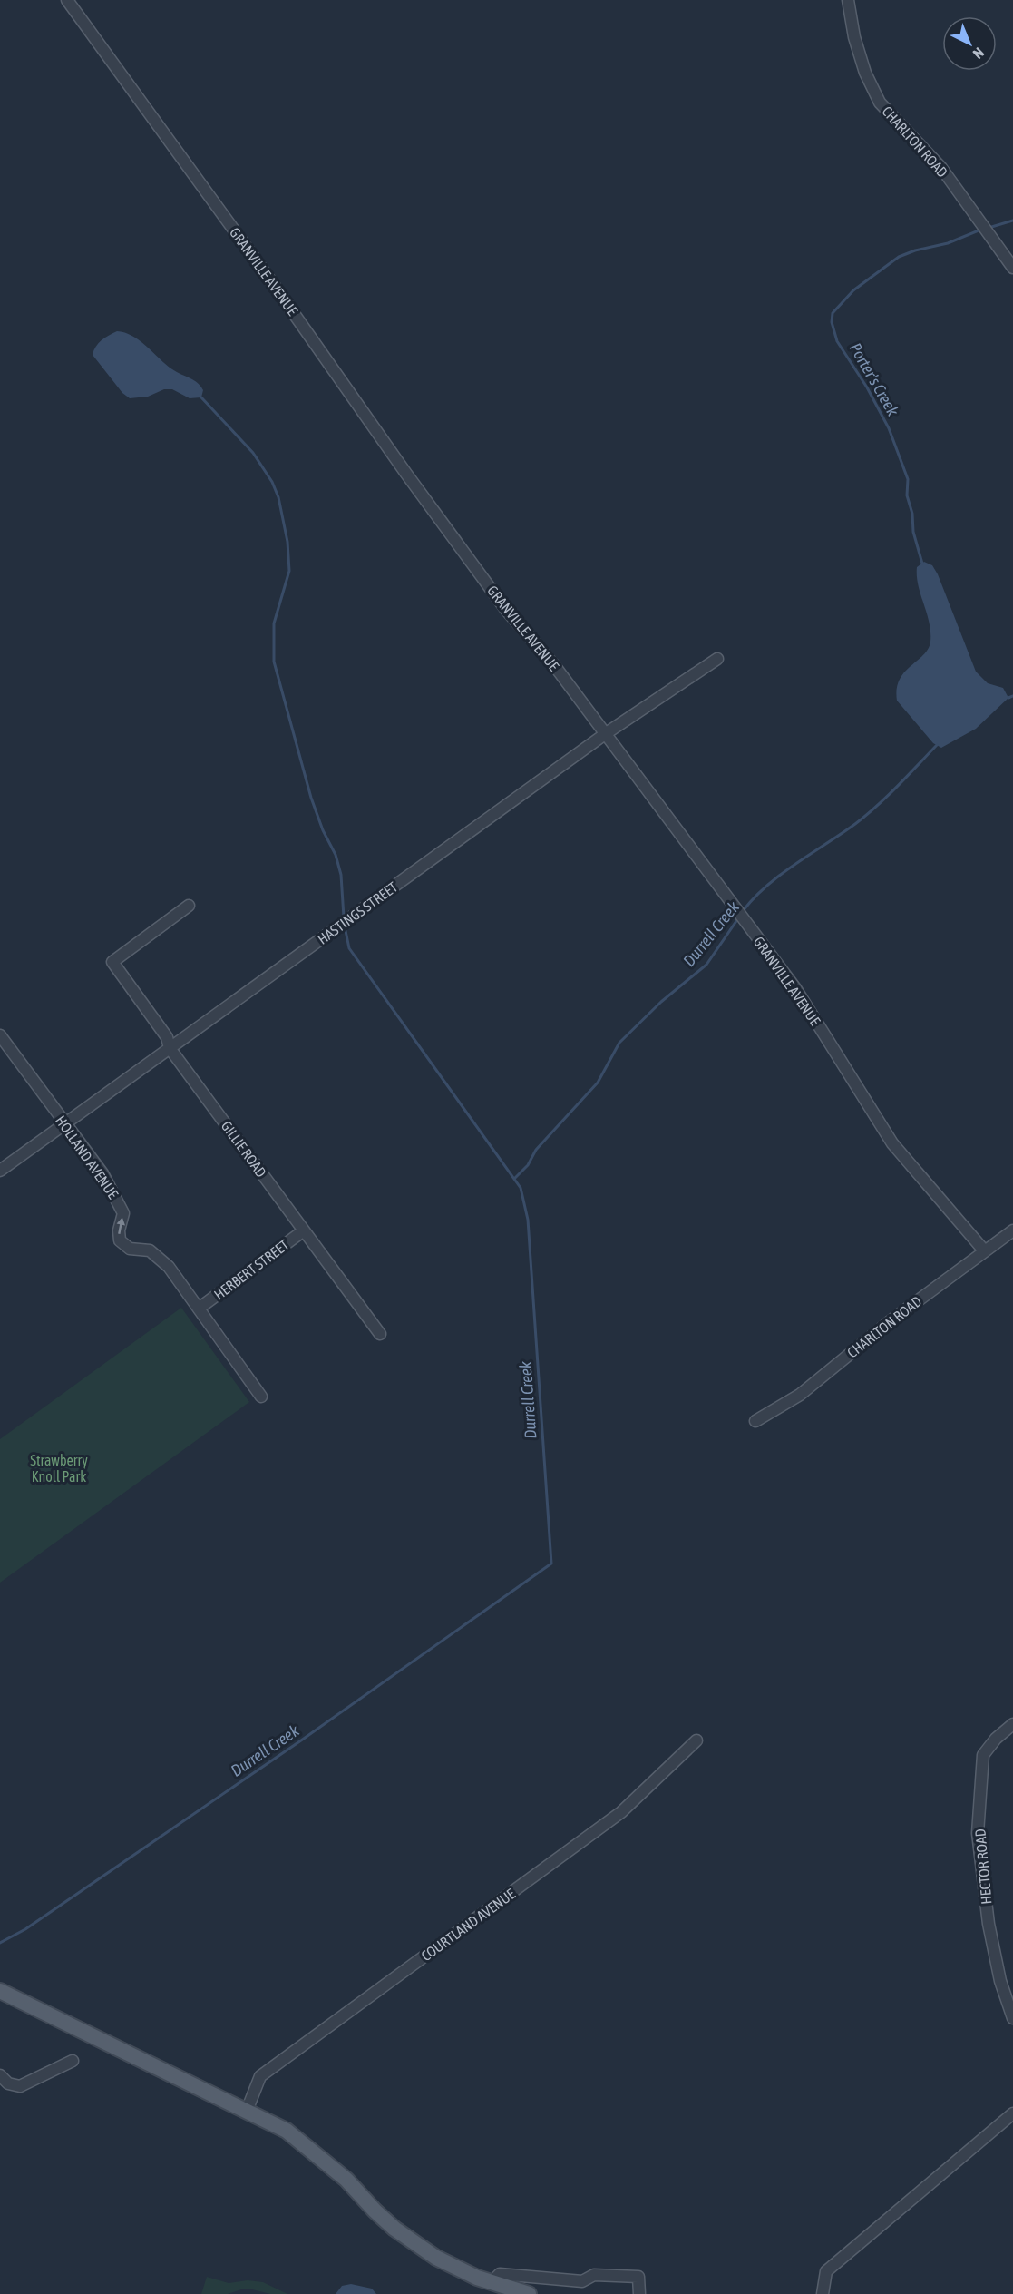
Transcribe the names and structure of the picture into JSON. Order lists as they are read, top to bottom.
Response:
{
  "streets": {
    "street": [
      "CHARLTON ROAD",
      "GRANVILLE AVENUE",
      "HASTINGS STREET",
      "GILLIE ROAD",
      "HOLLAND AVENUE",
      "HERBERT STREET",
      "HECTOR ROAD",
      "COURTLAND AVENUE"
    ]
  },
  "crossings": [
    ["CHARLTON ROAD", "GRANVILLE AVENUE"],
    ["GRANVILLE AVENUE", "HASTINGS STREET"],
    ["HASTINGS STREET", "GILLIE ROAD"],
    ["HASTINGS STREET", "HOLLAND AVENUE"],
    ["GILLIE ROAD", "HERBERT STREET"],
    ["HOLLAND AVENUE", "HERBERT STREET"]
  ],
  "one_way": ["HOLLAND AVENUE"],
  "water": ["Porter's Creek", "Durrell Creek"],
  "parks": ["Strawberry Knoll Park"],
  "north": "bottom right"
}
